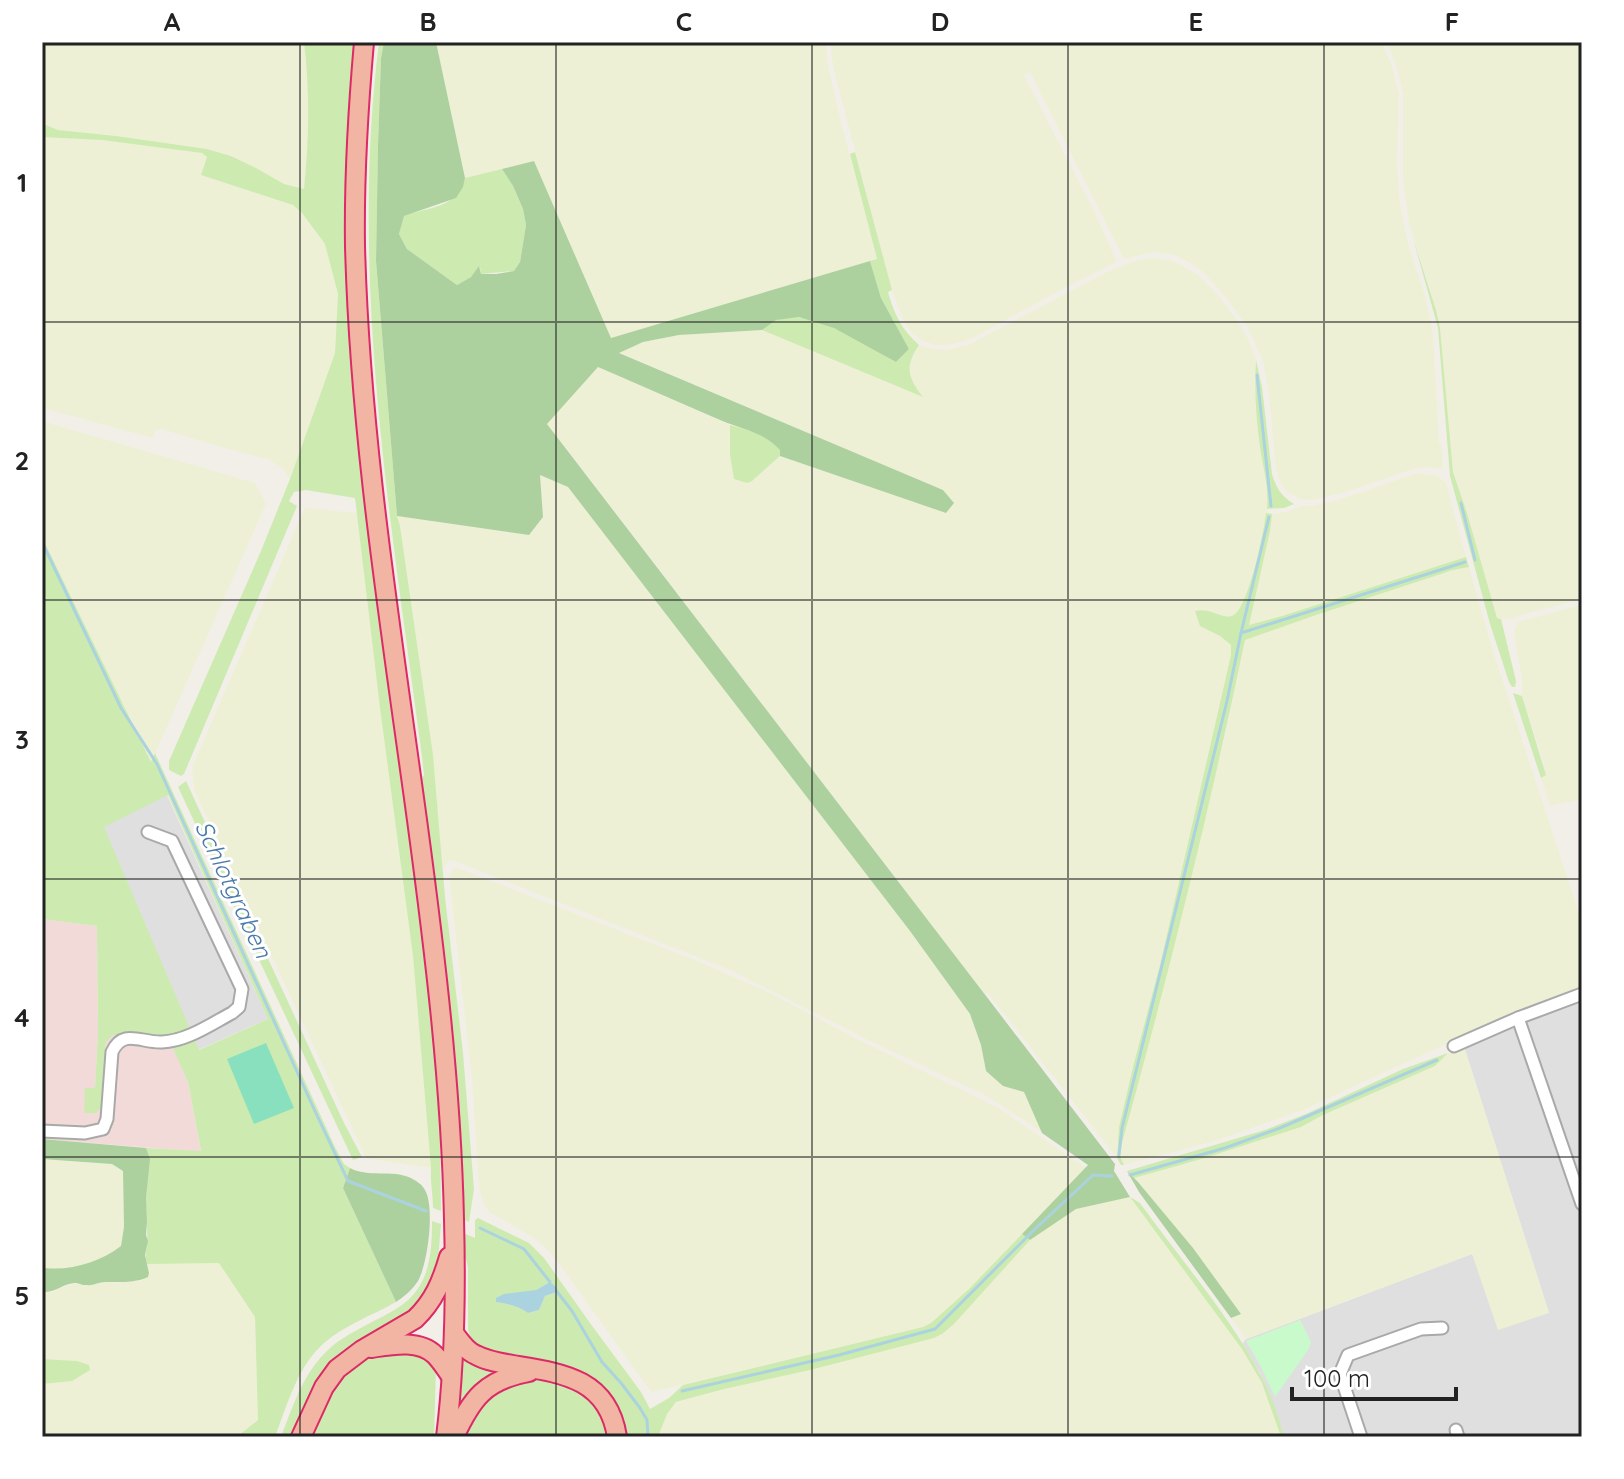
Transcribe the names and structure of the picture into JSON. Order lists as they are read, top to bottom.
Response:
{
  "water": ["Schlotgraben"],
  "scale_bar": "100 m",
  "grid": {
    "columns": [
      "A",
      "B",
      "C",
      "D",
      "E",
      "F"
    ],
    "rows": [
      "1",
      "2",
      "3",
      "4",
      "5"
    ]
  }
}
